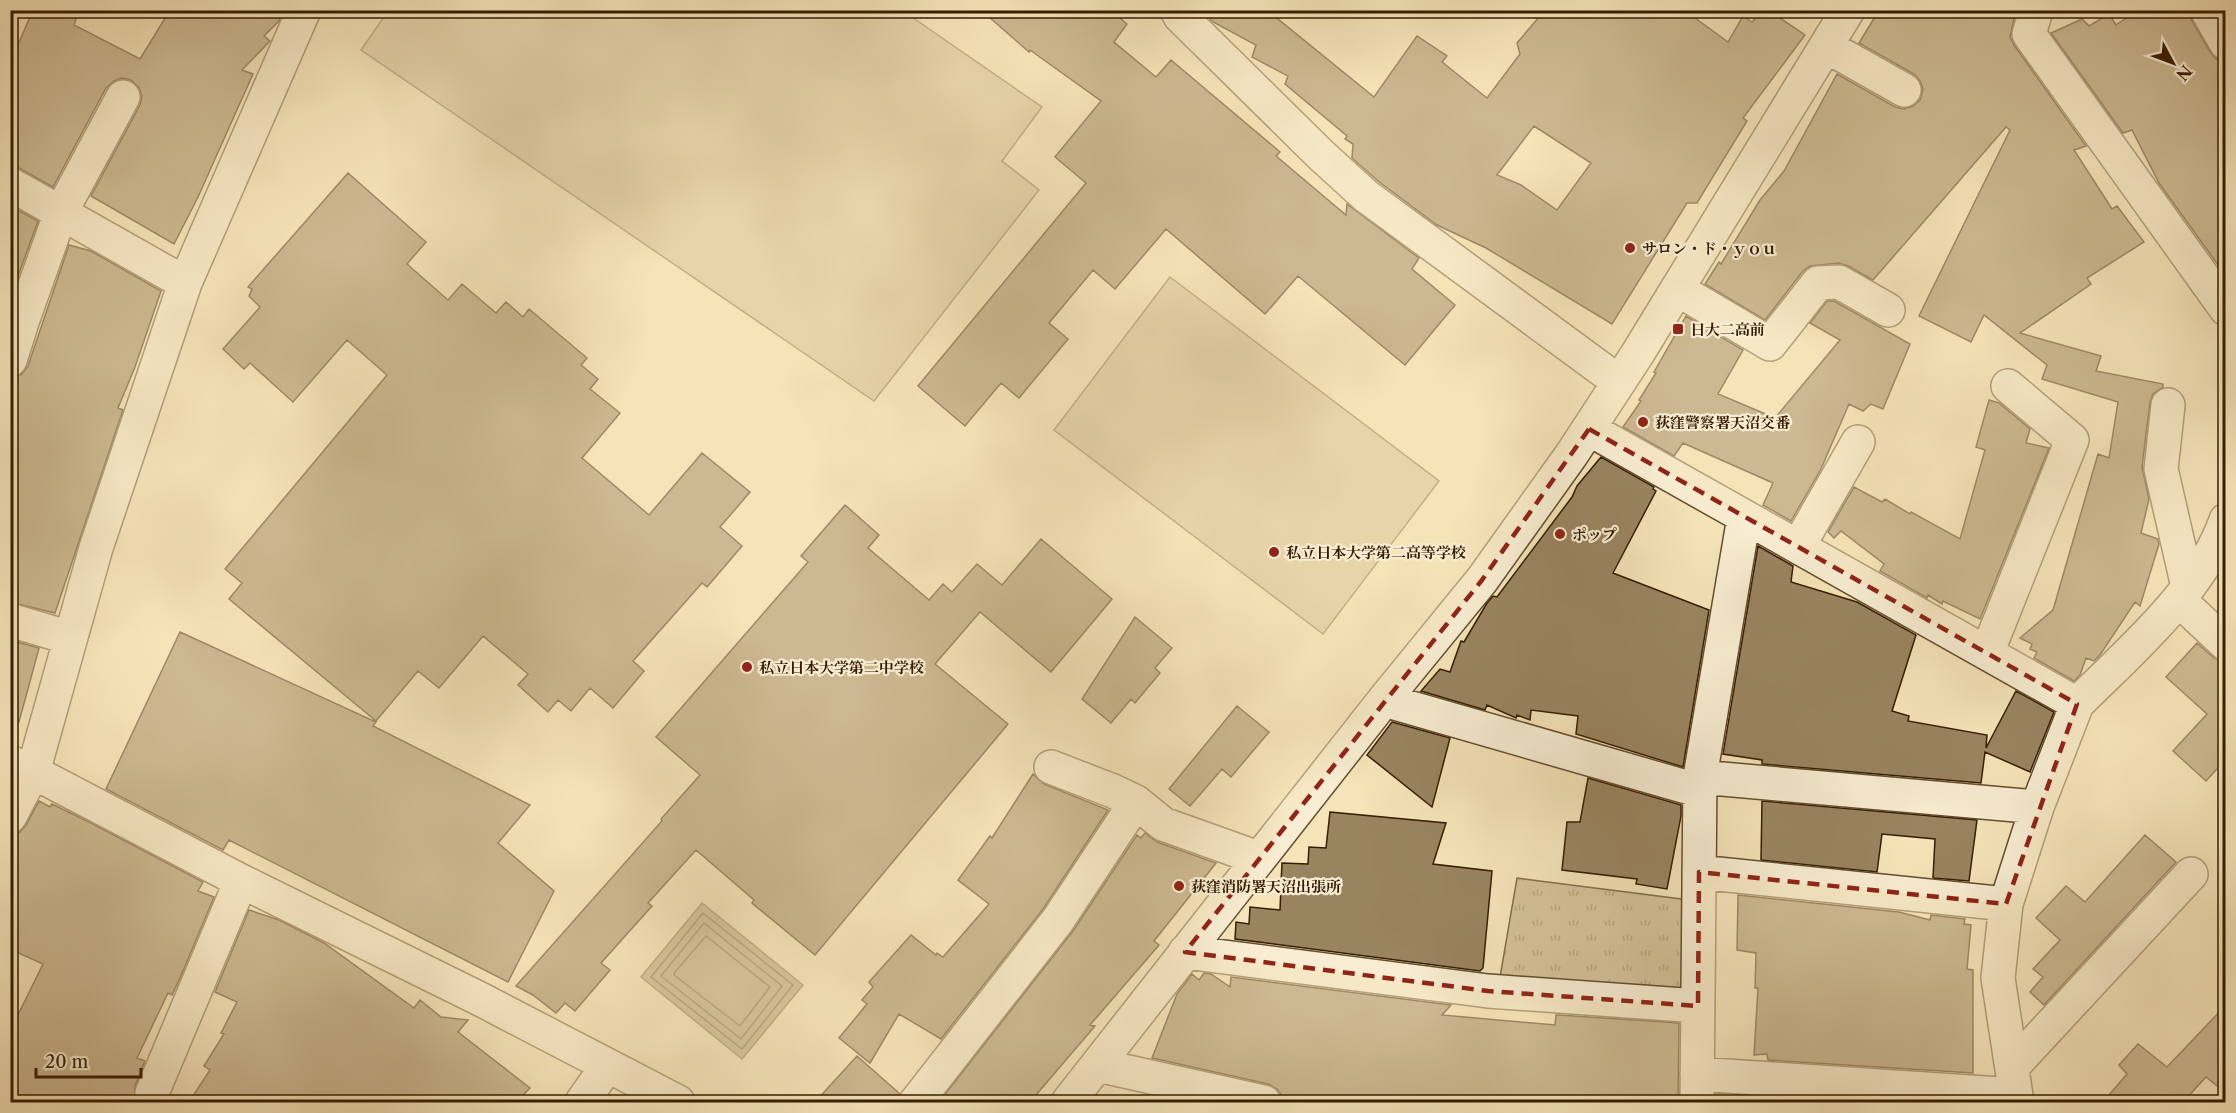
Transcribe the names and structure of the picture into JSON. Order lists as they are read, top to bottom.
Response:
{
  "places": {
    "other": [
      "サロン・ド・ｙｏｕ",
      "荻窪警察署天沼交番",
      "ポップ",
      "私立日本大学第二高等学校",
      "私立日本大学第二中学校",
      "荻窪消防署天沼出張所"
    ],
    "transit": ["日大二高前"]
  },
  "scale_bar": "20 m",
  "north": "bottom right"
}
